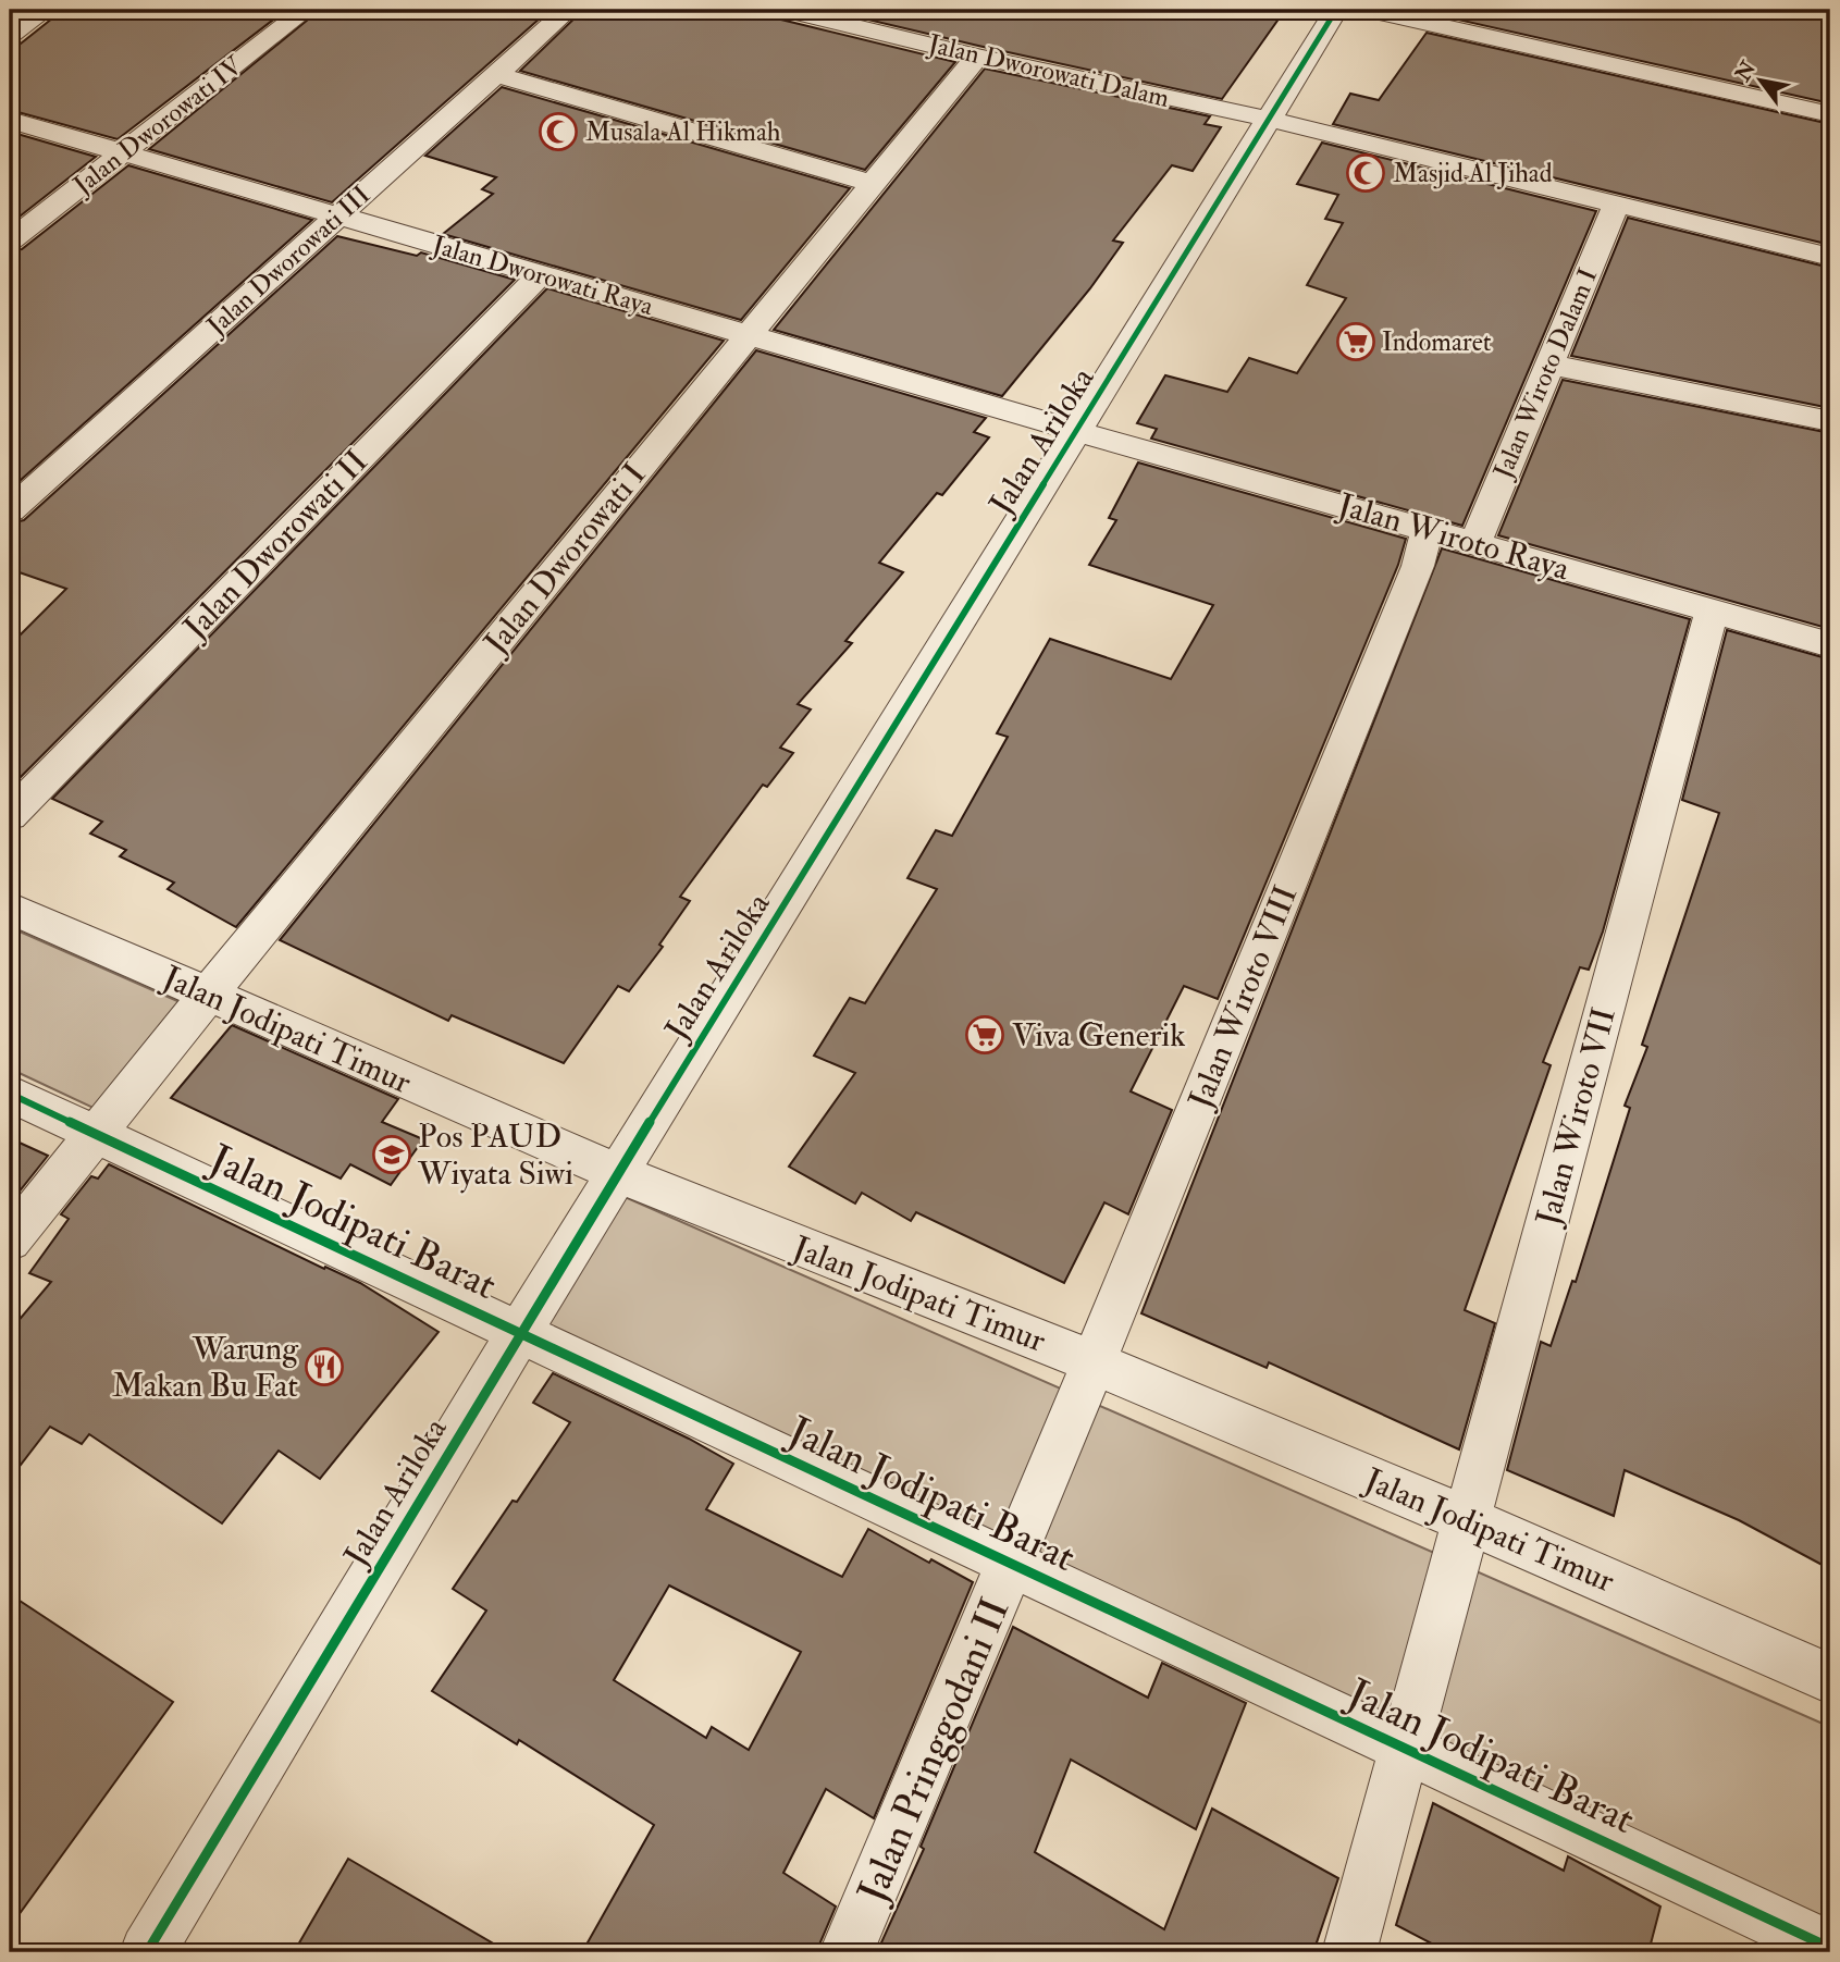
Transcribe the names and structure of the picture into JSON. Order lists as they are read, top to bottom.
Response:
{
  "streets": {
    "street": [
      "Jalan Dworowati Dalam",
      "Jalan Dworowati IV",
      "Jalan Dworowati III",
      "Jalan Dworowati Raya",
      "Jalan Wiroto Dalam I",
      "Jalan Ariloka",
      "Jalan Wiroto Raya",
      "Jalan Dworowati II",
      "Jalan Dworowati I",
      "Jalan Wiroto VIII",
      "Jalan Jodipati Timur",
      "Jalan Wiroto VII",
      "Jalan Jodipati Barat",
      "Jalan Pringgodani II"
    ]
  },
  "crossings": [
    ["Jalan Dworowati Dalam", "Jalan Wiroto Dalam I"],
    ["Jalan Dworowati Dalam", "Jalan Ariloka"],
    ["Jalan Dworowati Dalam", "Jalan Dworowati I"],
    ["Jalan Dworowati IV", "Jalan Dworowati Raya"],
    ["Jalan Dworowati III", "Jalan Dworowati Raya"],
    ["Jalan Dworowati Raya", "Jalan Ariloka"],
    ["Jalan Dworowati Raya", "Jalan Wiroto Raya"],
    ["Jalan Dworowati Raya", "Jalan Dworowati II"],
    ["Jalan Dworowati Raya", "Jalan Dworowati I"],
    ["Jalan Wiroto Dalam I", "Jalan Wiroto Raya"],
    ["Jalan Ariloka", "Jalan Wiroto Raya"],
    ["Jalan Ariloka", "Jalan Jodipati Timur"],
    ["Jalan Ariloka", "Jalan Jodipati Barat"],
    ["Jalan Wiroto Raya", "Jalan Wiroto VIII"],
    ["Jalan Wiroto Raya", "Jalan Wiroto VII"],
    ["Jalan Dworowati I", "Jalan Jodipati Timur"],
    ["Jalan Dworowati I", "Jalan Jodipati Barat"],
    ["Jalan Wiroto VIII", "Jalan Jodipati Timur"],
    ["Jalan Wiroto VIII", "Jalan Pringgodani II"],
    ["Jalan Jodipati Timur", "Jalan Wiroto VII"],
    ["Jalan Wiroto VII", "Jalan Jodipati Barat"],
    ["Jalan Jodipati Barat", "Jalan Pringgodani II"]
  ],
  "places": {
    "mosque": ["Musala Al Hikmah", "Masjid Al Jihad"],
    "supermarket": ["Indomaret", "Viva Generik"],
    "school or university": ["Pos PAUD Wiyata Siwi"],
    "restaurant": ["Warung Makan Bu Fat"]
  },
  "north": "top left"
}
